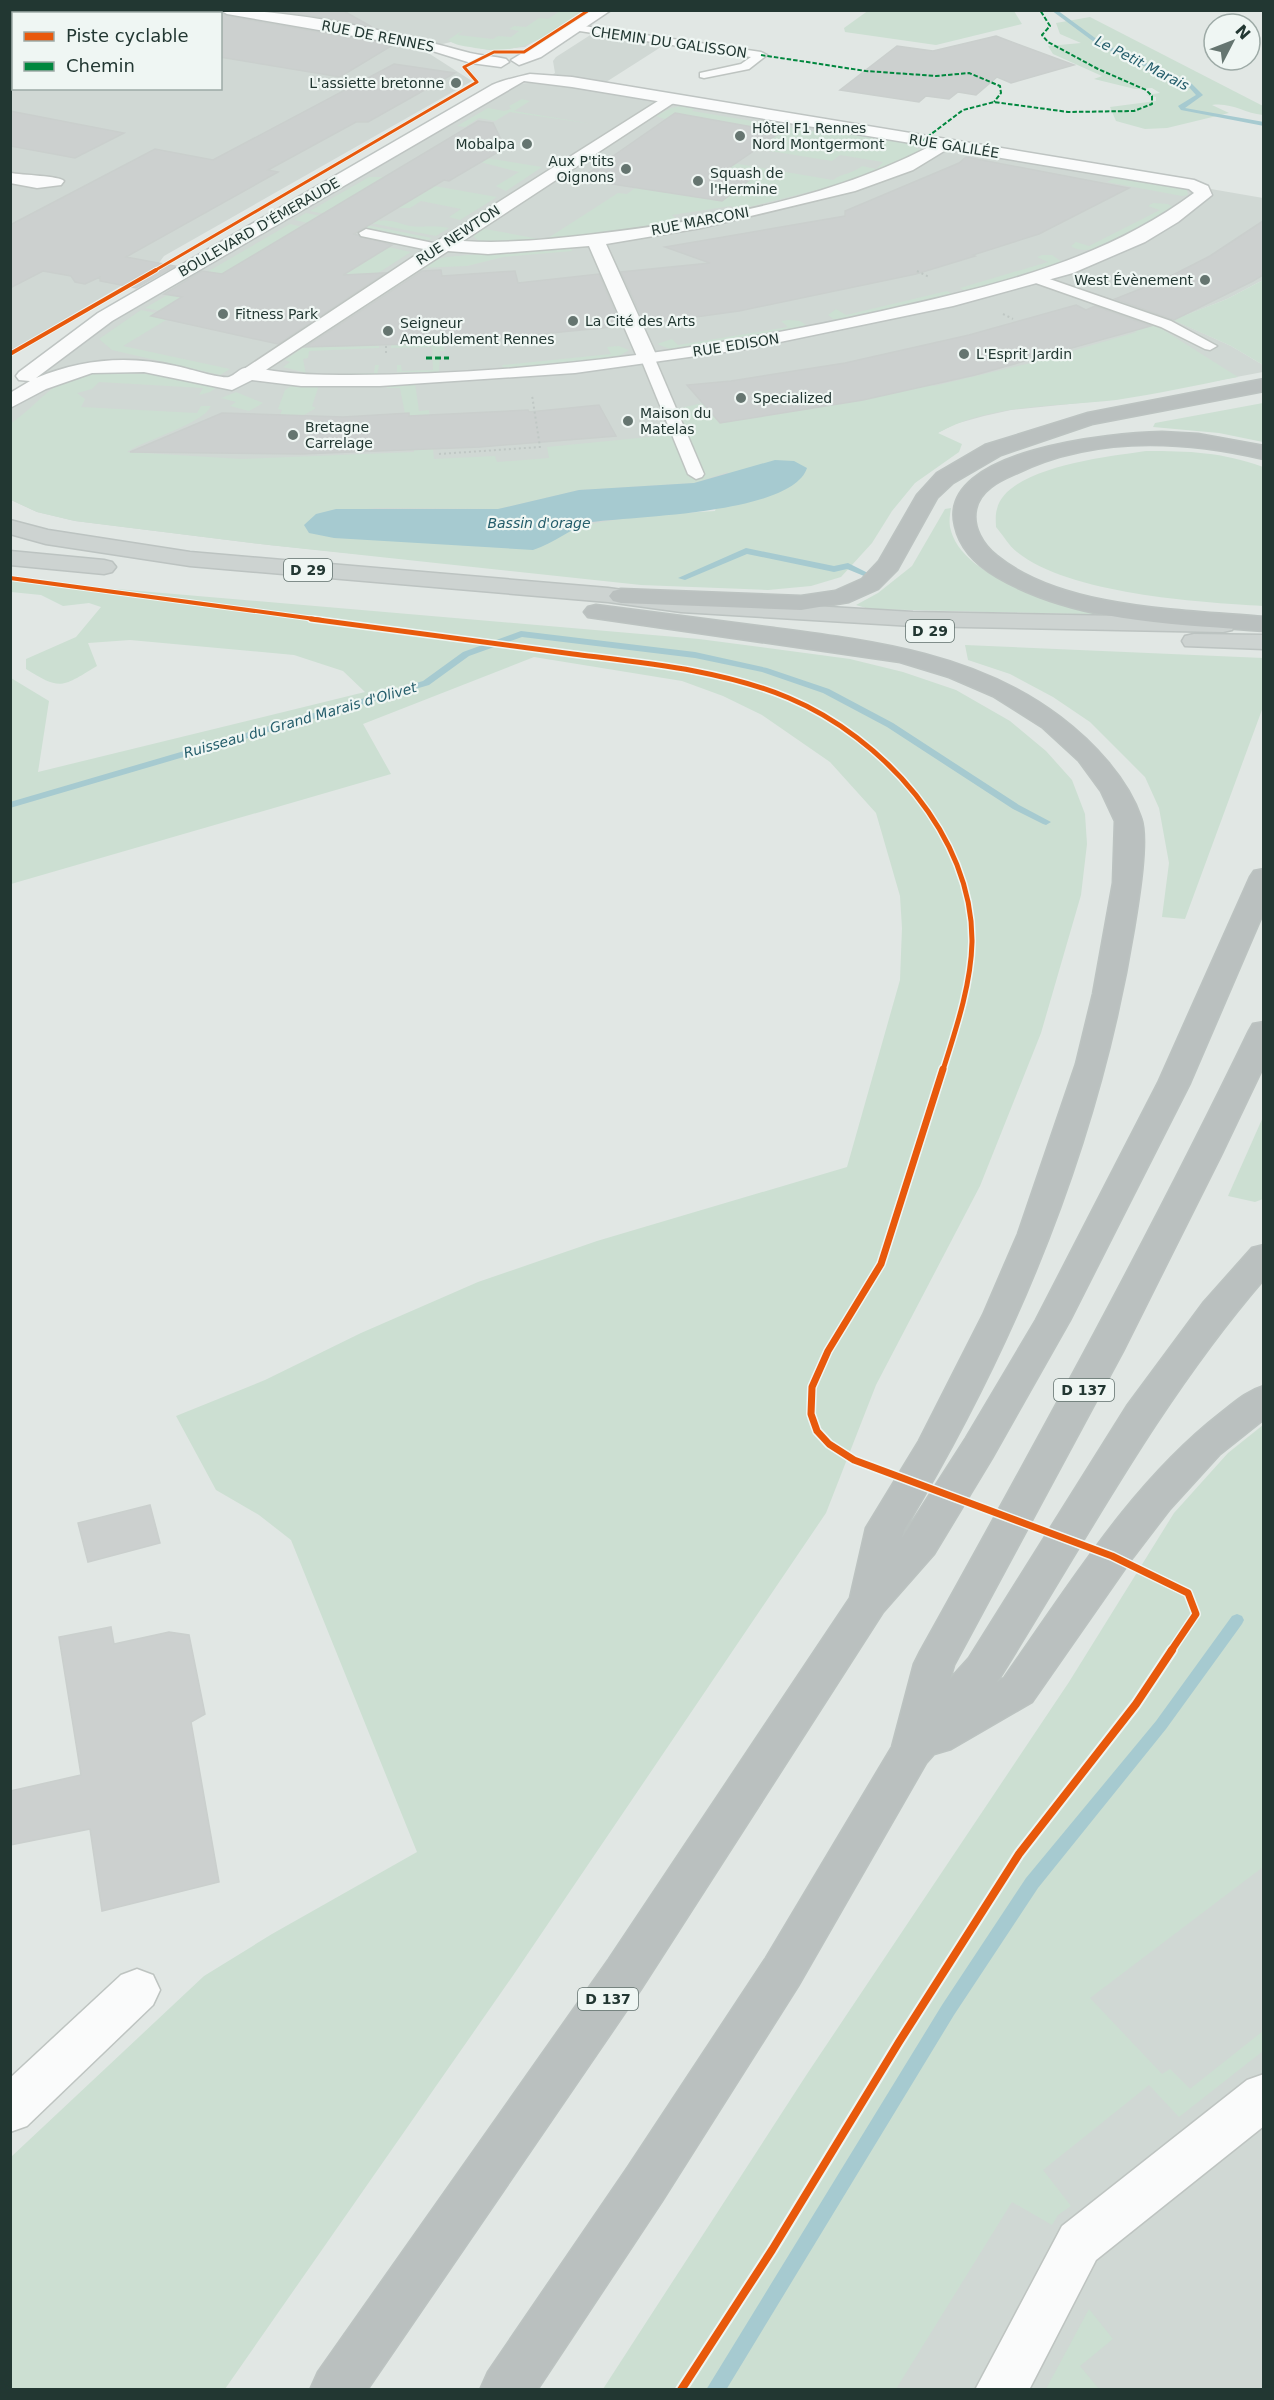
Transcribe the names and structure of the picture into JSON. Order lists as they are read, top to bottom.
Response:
{
  "streets": {
    "highway": ["D 137"],
    "main road": ["D 29"],
    "street": [
      "RUE DE RENNES",
      "RUE GALILÉE",
      "RUE MARCONI",
      "BOULEVARD D'ÉMERAUDE",
      "RUE NEWTON",
      "RUE EDISON"
    ],
    "lane": ["CHEMIN DU GALISSON"]
  },
  "crossings": [
    ["RUE DE RENNES", "RUE GALILÉE"],
    ["RUE DE RENNES", "BOULEVARD D'ÉMERAUDE"],
    ["RUE GALILÉE", "RUE MARCONI"],
    ["RUE GALILÉE", "BOULEVARD D'ÉMERAUDE"],
    ["RUE GALILÉE", "RUE NEWTON"],
    ["RUE GALILÉE", "RUE EDISON"],
    ["RUE MARCONI", "RUE NEWTON"],
    ["RUE NEWTON", "RUE EDISON"]
  ],
  "water": ["Le Petit Marais", "Bassin d'orage", "Ruisseau du Grand Marais d'Olivet"],
  "places": [
    "L'assiette bretonne",
    "Hôtel F1 Rennes Nord Montgermont",
    "Mobalpa",
    "Aux P'tits Oignons",
    "Squash de l'Hermine",
    "West Évènement",
    "Fitness Park",
    "La Cité des Arts",
    "Seigneur Ameublement Rennes",
    "L'Esprit Jardin",
    "Specialized",
    "Maison du Matelas",
    "Bretagne Carrelage"
  ],
  "legend": ["Piste cyclable", "Chemin"],
  "north": "top right"
}
